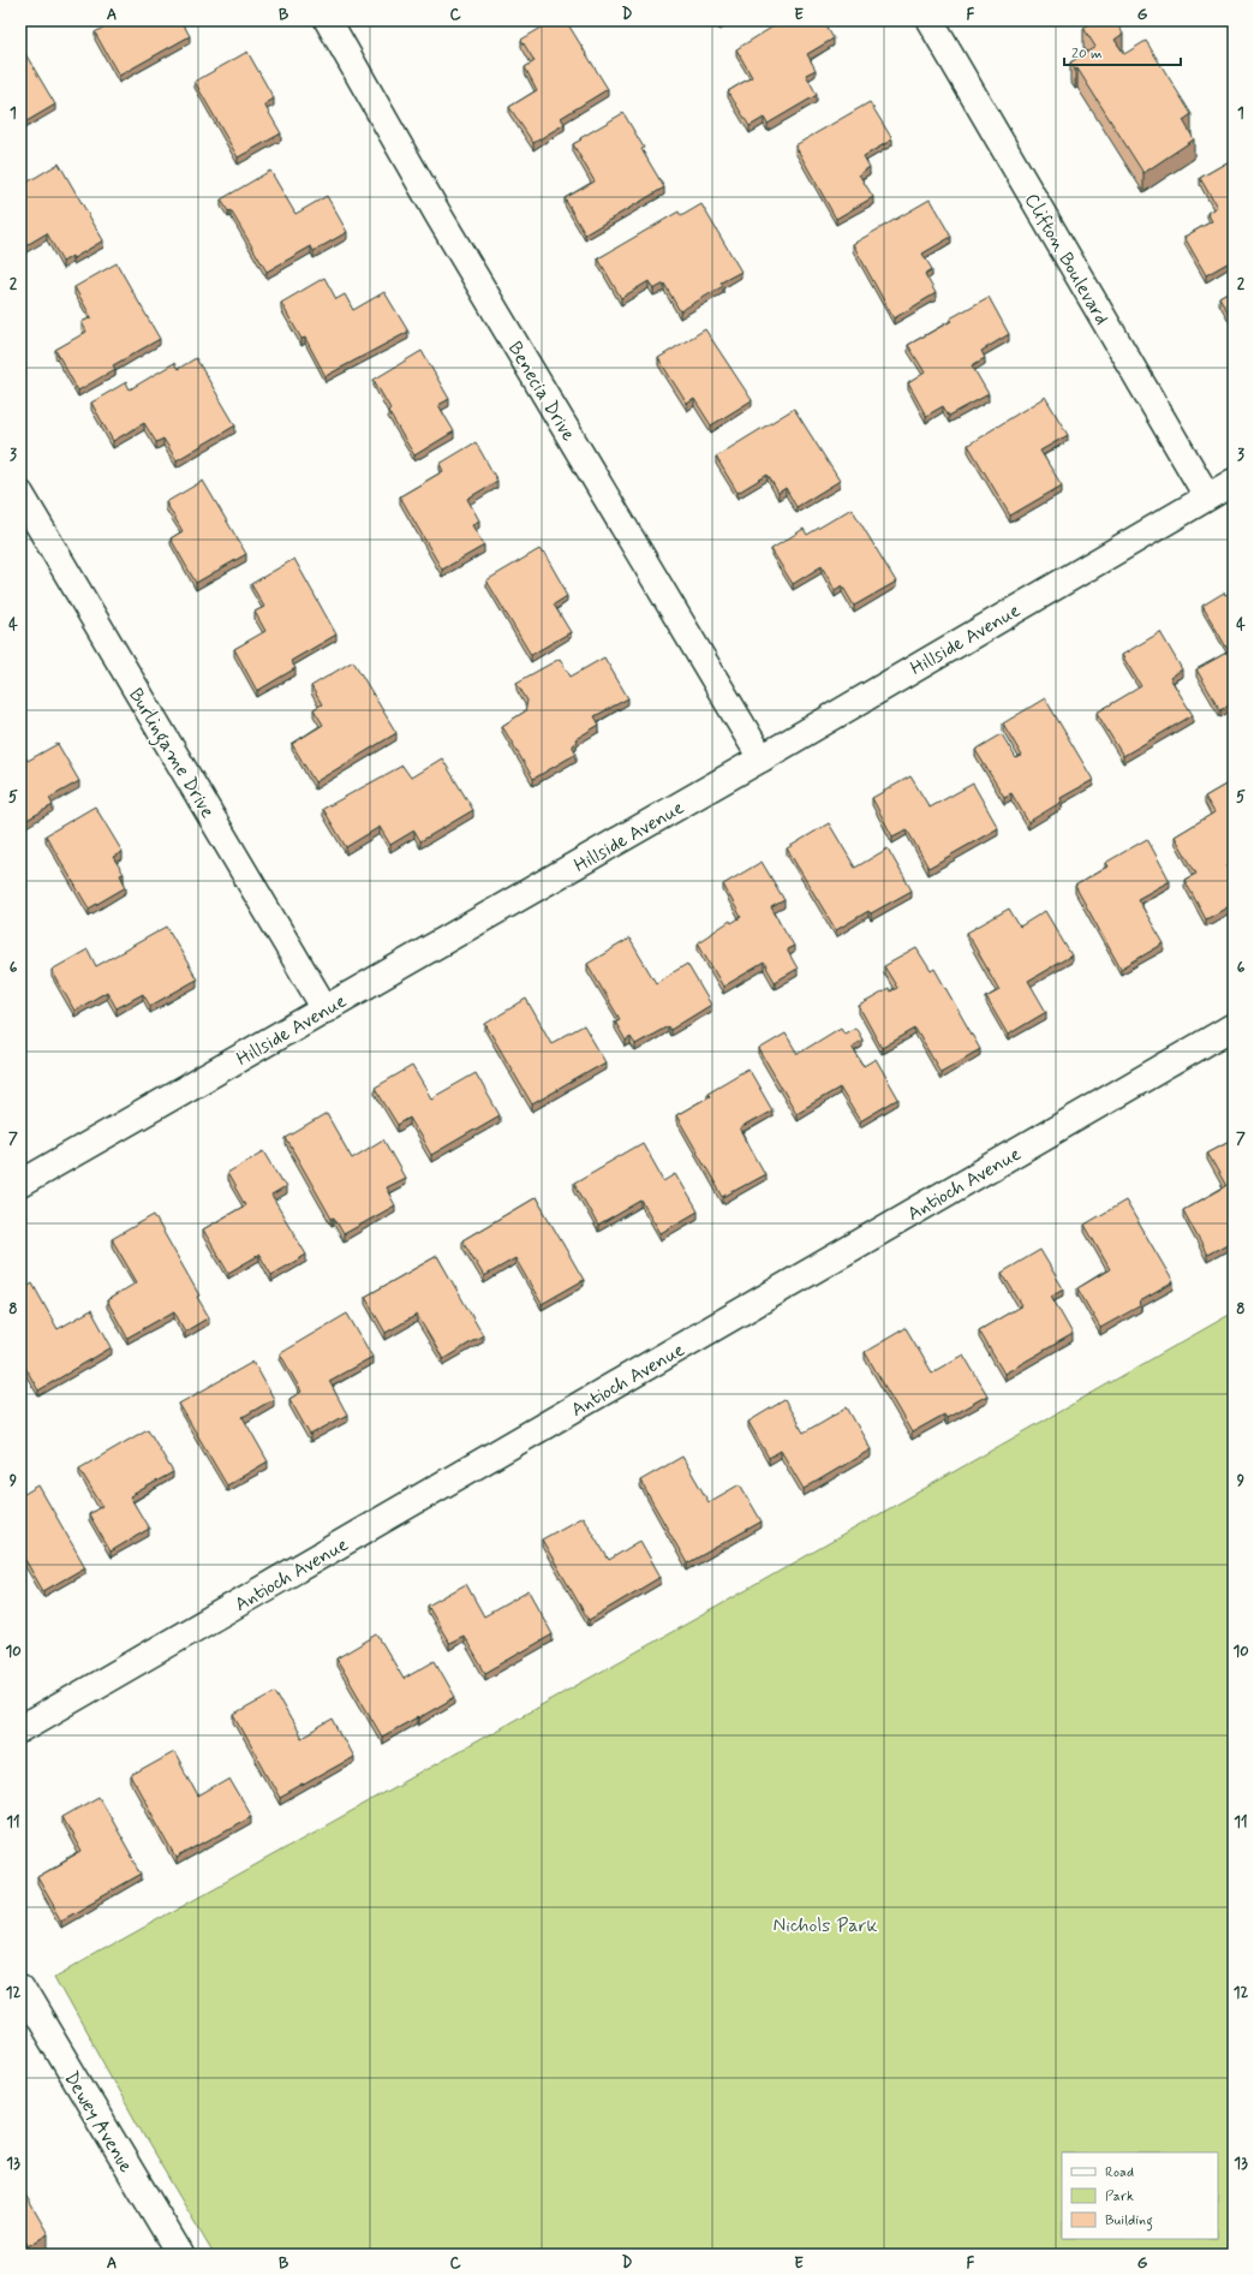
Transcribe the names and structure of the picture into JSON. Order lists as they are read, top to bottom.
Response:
{
  "streets": {
    "street": [
      "Clifton Boulevard",
      "Benecia Drive",
      "Hillside Avenue",
      "Burlingame Drive",
      "Antioch Avenue",
      "Dewey Avenue"
    ]
  },
  "crossings": [
    ["Clifton Boulevard", "Hillside Avenue"],
    ["Benecia Drive", "Hillside Avenue"],
    ["Hillside Avenue", "Burlingame Drive"]
  ],
  "parks": ["Nichols Park"],
  "legend": ["Road", "Park", "Building"],
  "scale_bar": "20 m",
  "grid": {
    "columns": [
      "A",
      "B",
      "C",
      "D",
      "E",
      "F",
      "G"
    ],
    "rows": [
      "1",
      "2",
      "3",
      "4",
      "5",
      "6",
      "7",
      "8",
      "9",
      "10",
      "11",
      "12",
      "13"
    ]
  }
}
